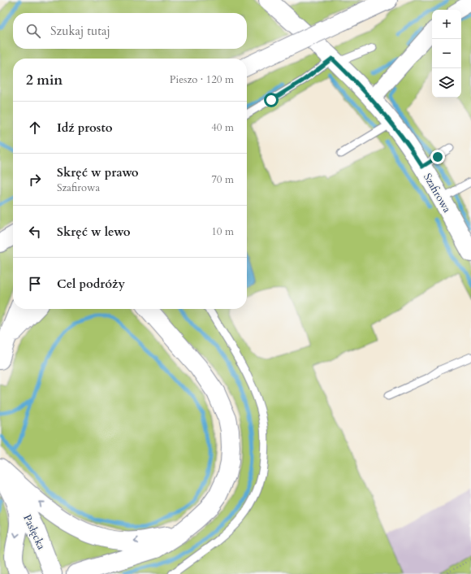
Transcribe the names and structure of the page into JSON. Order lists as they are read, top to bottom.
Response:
{
  "streets": {
    "main road": ["Szafirowa", "Pasłęcka"]
  },
  "page": {
    "map_buttons": ["+", "−"],
    "search": "Szukaj tutaj",
    "heading": ["2 min", "Pieszo · 120 m"],
    "list": [
      ["Idź prosto", "40 m"],
      ["Skręć w prawo", "Szafirowa", "70 m"],
      ["Skręć w lewo", "10 m"],
      "Cel podróży"
    ]
  }
}
